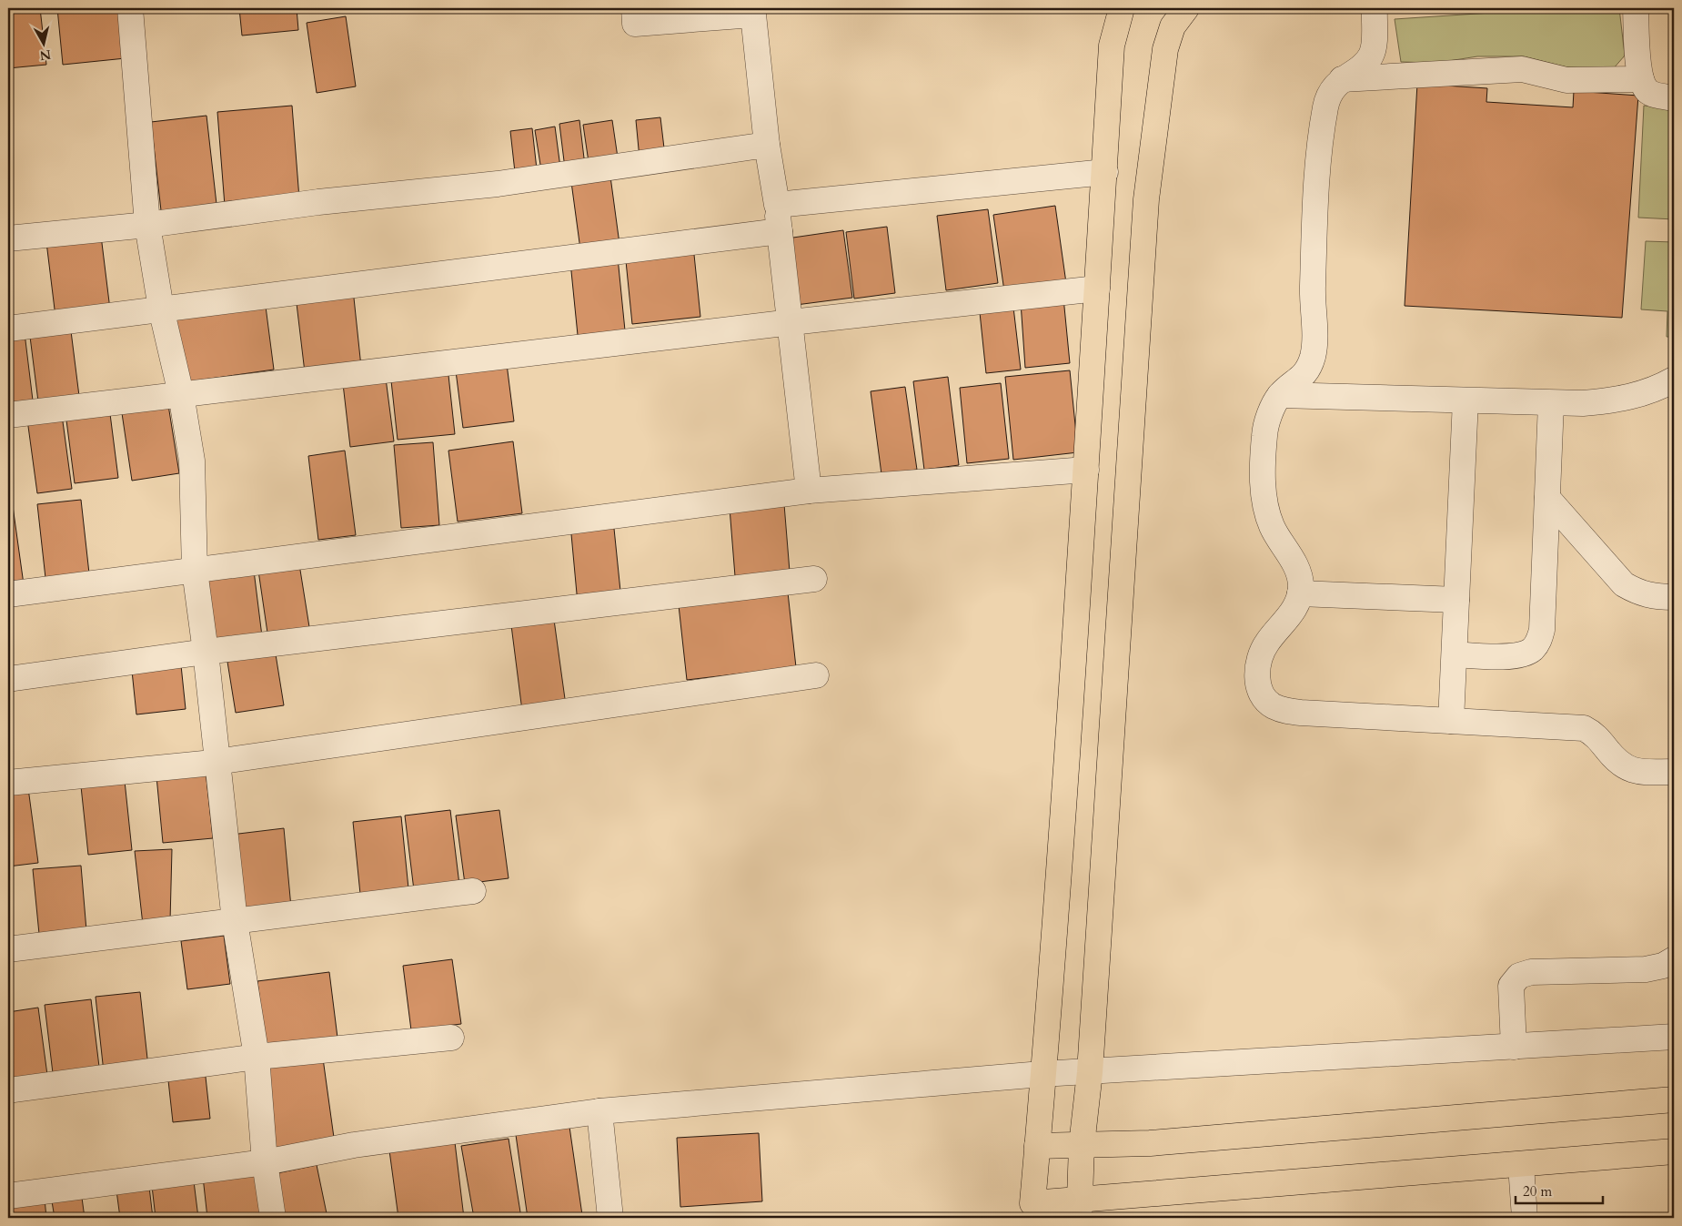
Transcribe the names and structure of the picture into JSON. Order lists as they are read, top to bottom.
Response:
{
  "scale_bar": "20 m",
  "north": "bottom"
}
